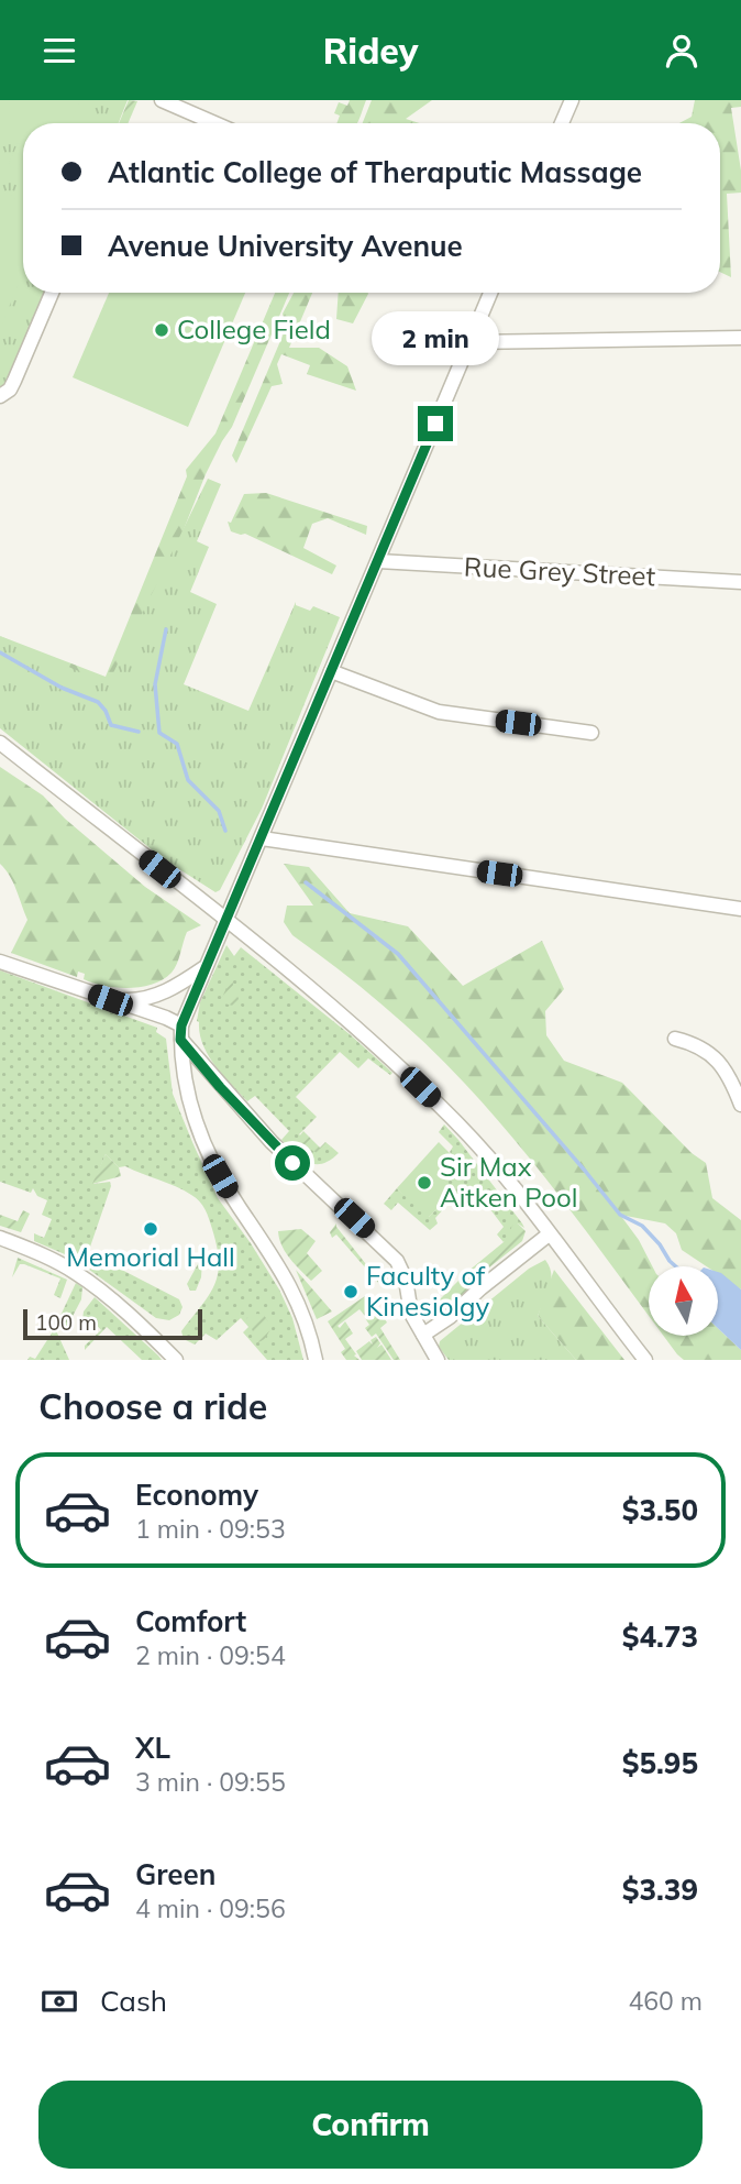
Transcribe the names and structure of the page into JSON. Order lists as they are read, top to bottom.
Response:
{
  "streets": {
    "street": ["Rue Grey Street"]
  },
  "places": [
    "College Field",
    "Sir Max Aitken Pool",
    "Memorial Hall",
    "Faculty of Kinesiolgy"
  ],
  "scale_bar": "100 m",
  "north": "top",
  "page": {
    "header": "Ridey",
    "banner": ["Atlantic College of Theraputic Massage", "Avenue University Avenue"],
    "bubble": "2 min",
    "scale": "100 m",
    "heading": "Choose a ride",
    "list": [
      {
        "name": "Economy",
        "note": "1 min · 09:53",
        "value": "$3.50"
      },
      {
        "name": "Comfort",
        "note": "2 min · 09:54",
        "value": "$4.73"
      },
      {
        "name": "XL",
        "note": "3 min · 09:55",
        "value": "$5.95"
      },
      {
        "name": "Green",
        "note": "4 min · 09:56",
        "value": "$3.39"
      }
    ],
    "pay": ["Cash", "460 m"],
    "buttons": "Confirm"
  }
}
